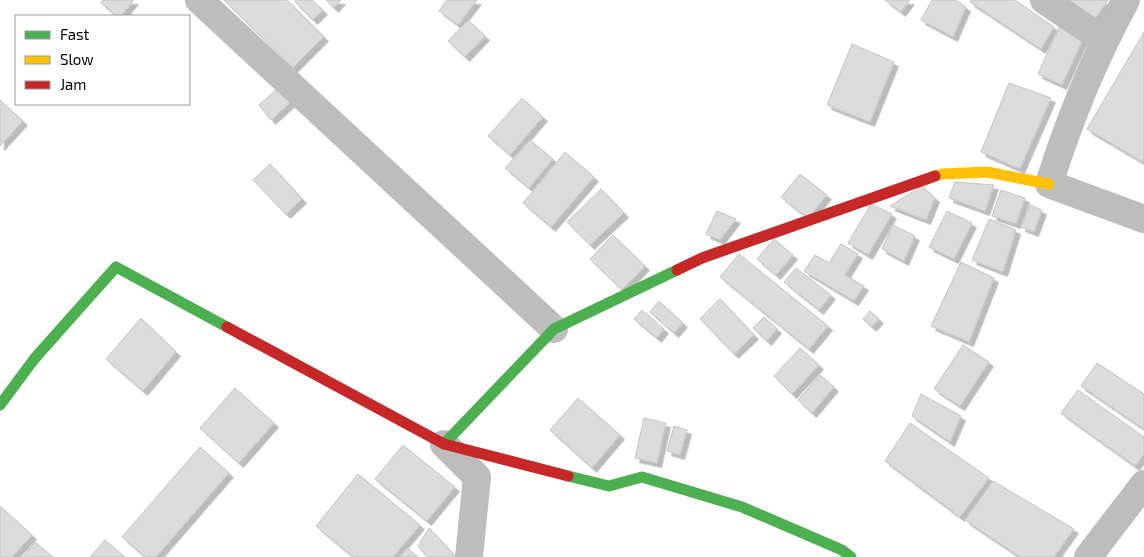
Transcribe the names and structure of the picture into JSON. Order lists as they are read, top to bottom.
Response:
{
  "legend": ["Fast", "Slow", "Jam"]
}
